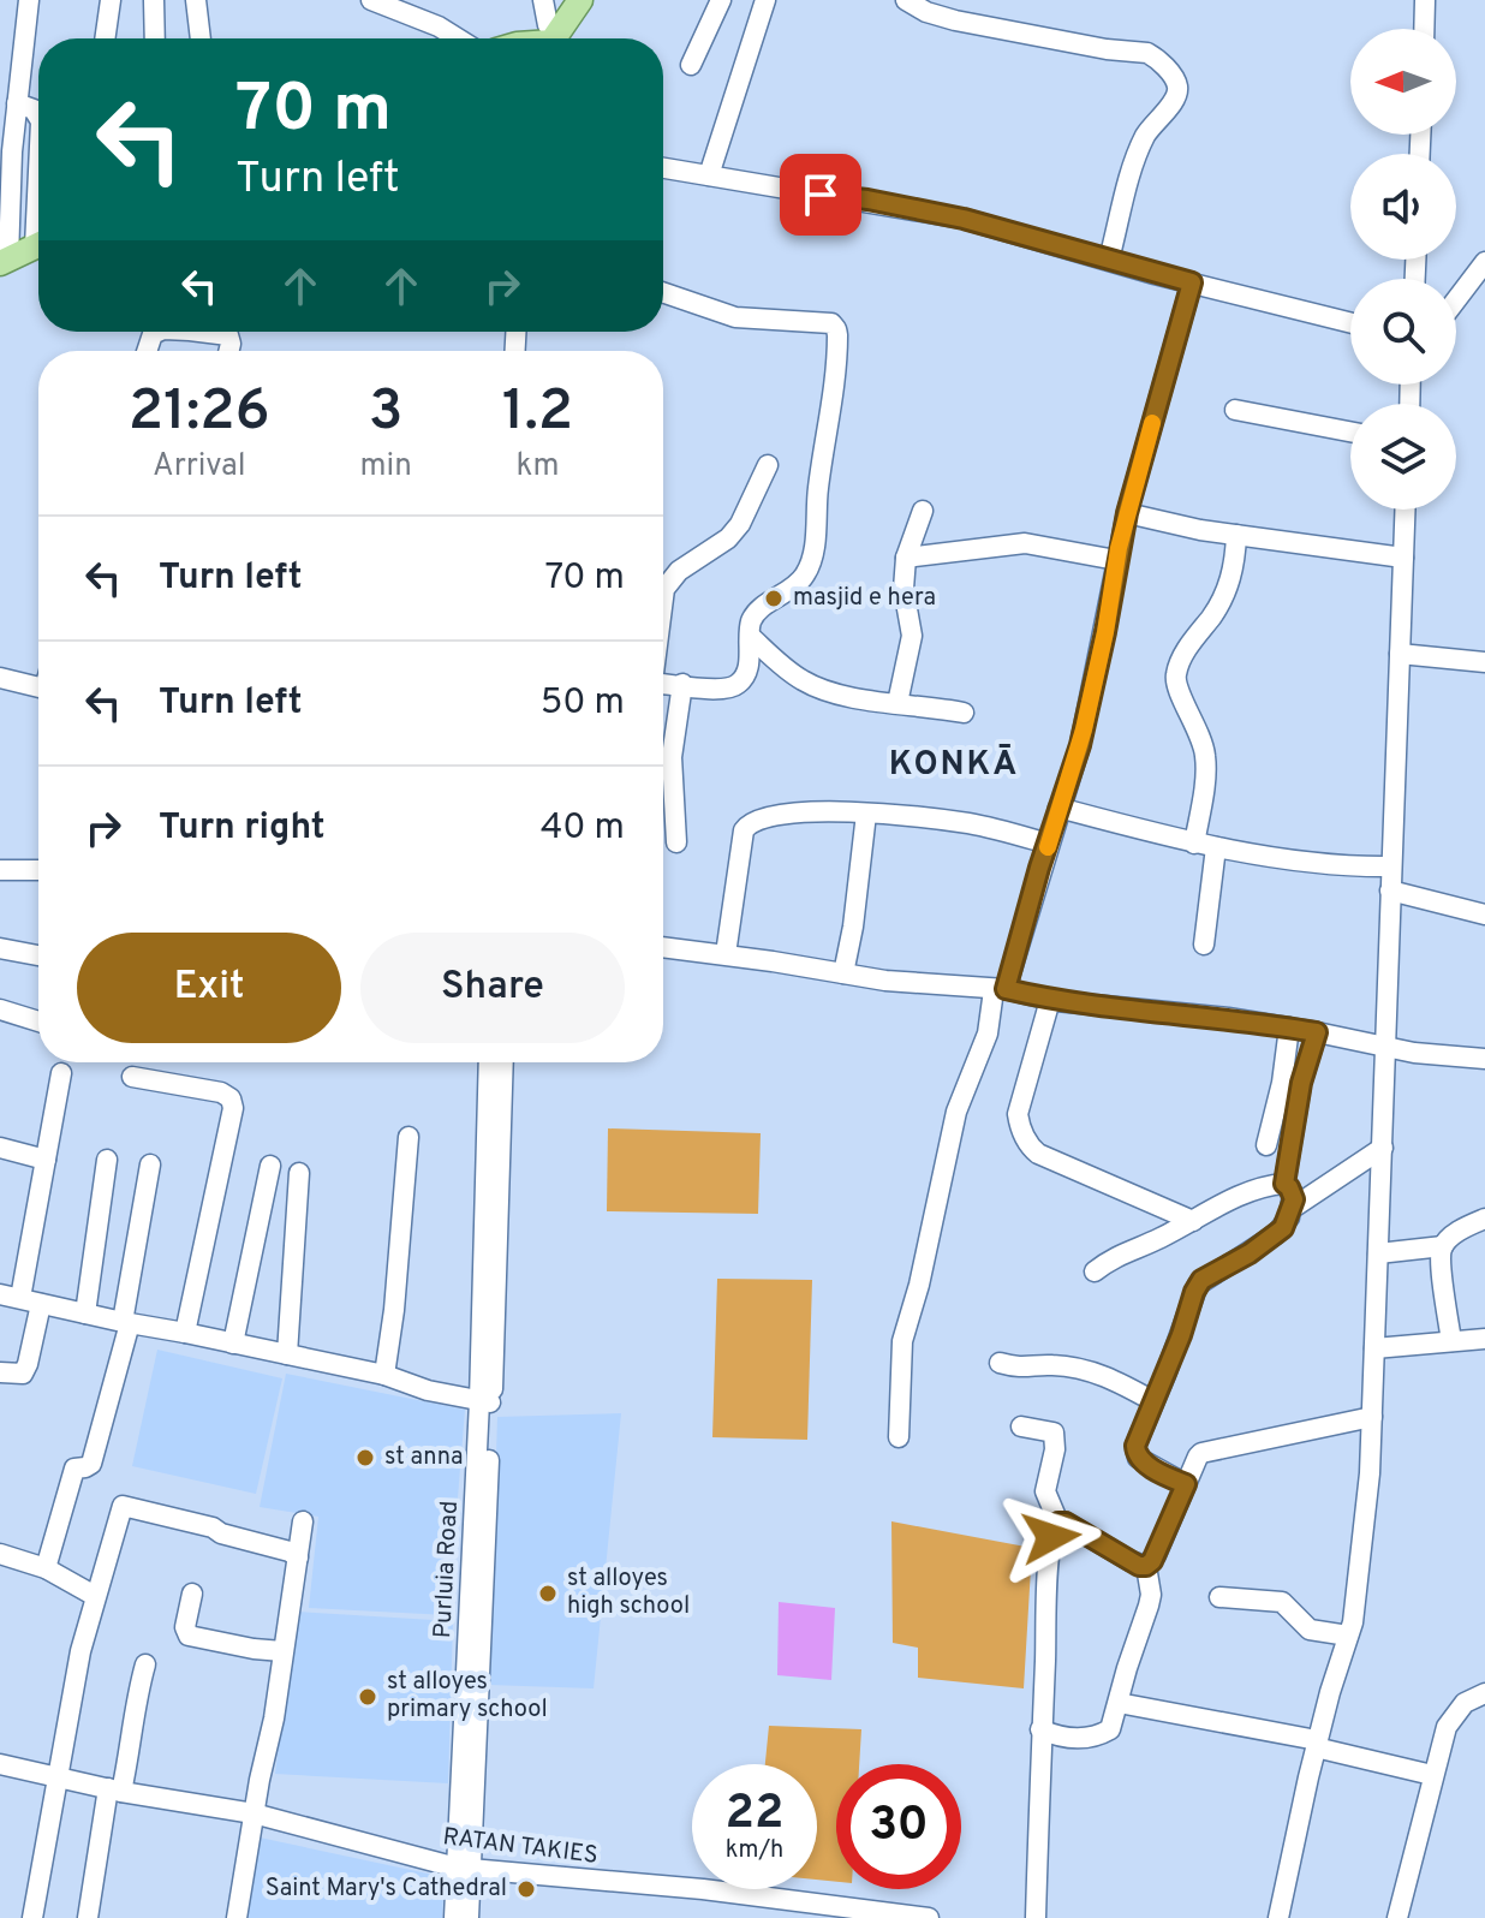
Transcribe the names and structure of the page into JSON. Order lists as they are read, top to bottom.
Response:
{
  "streets": {
    "street": ["Purluia Road", "RATAN TAKIES"]
  },
  "crossings": [
    ["Purluia Road", "RATAN TAKIES"]
  ],
  "districts": ["KONKĀ"],
  "places": [
    "masjid e hera",
    "st anna",
    "st alloyes high school",
    "st alloyes primary school",
    "Saint Mary's Cathedral"
  ],
  "north": "left",
  "page": {
    "turn": ["70 m", "Turn left"],
    "eta": [
      "21:26",
      "Arrival",
      "3",
      "min",
      "1.2",
      "km"
    ],
    "list": [
      {
        "name": "Turn left",
        "value": "70 m"
      },
      {
        "name": "Turn left",
        "value": "50 m"
      },
      {
        "name": "Turn right",
        "value": "40 m"
      }
    ],
    "buttons": ["Exit", "Share"],
    "speed": "22 km/h",
    "limit": "30"
  }
}
